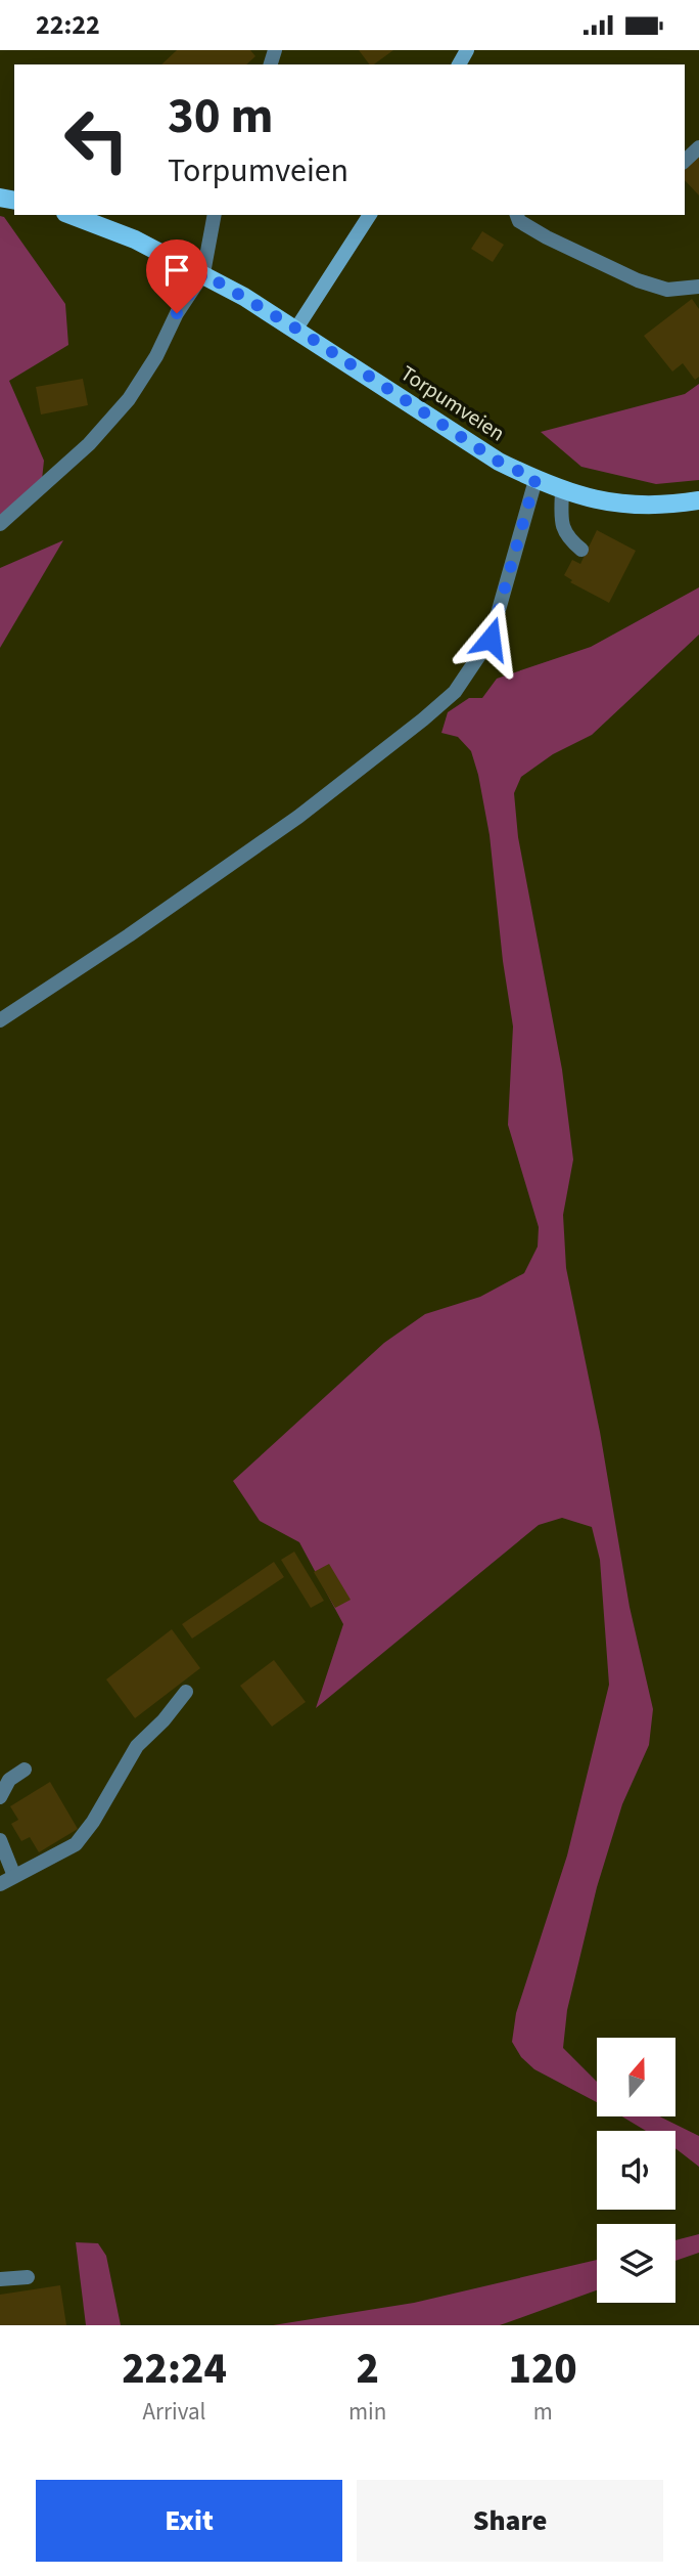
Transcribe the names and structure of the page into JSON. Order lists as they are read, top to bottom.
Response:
{
  "streets": {
    "main road": ["Torpumveien"]
  },
  "north": "top",
  "page": {
    "status": "22:22",
    "turn": ["30 m", "Torpumveien"],
    "eta": [
      "22:24",
      "Arrival",
      "2",
      "min",
      "120",
      "m"
    ],
    "buttons": ["Exit", "Share"]
  }
}
